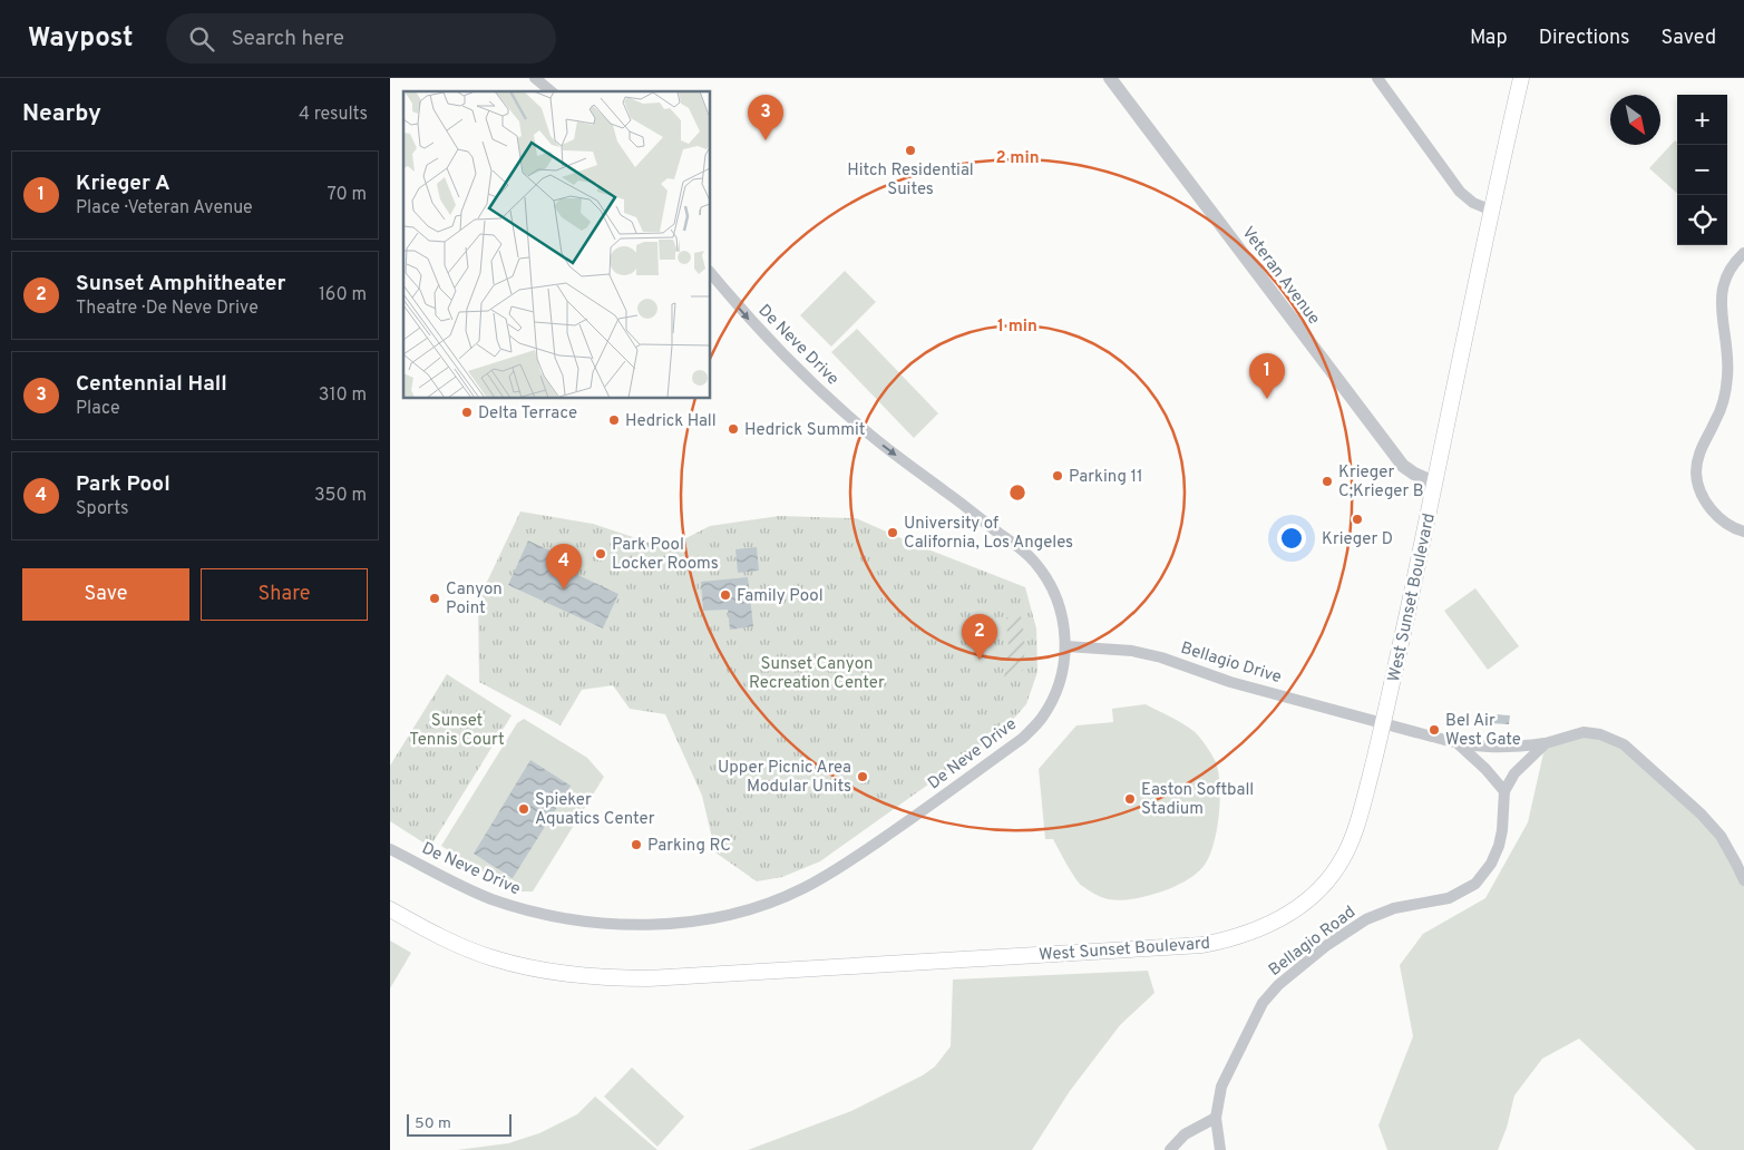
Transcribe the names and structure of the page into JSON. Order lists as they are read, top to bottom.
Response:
{
  "streets": {
    "main road": ["West Sunset Boulevard"],
    "street": [
      "Veteran Avenue",
      "De Neve Drive",
      "Bellagio Drive",
      "Bellagio Road"
    ]
  },
  "crossings": [
    ["Veteran Avenue", "West Sunset Boulevard"],
    ["De Neve Drive", "Bellagio Drive"],
    ["West Sunset Boulevard", "Bellagio Drive"]
  ],
  "one_way": ["De Neve Drive"],
  "parks": ["Sunset Canyon Recreation Center", "Sunset Tennis Court"],
  "places": [
    "Hitch Residential Suites",
    "Delta Terrace",
    "Hedrick Hall",
    "Hedrick Summit",
    "Parking 11",
    "Krieger C;Krieger B",
    "Krieger D",
    "University of California, Los Angeles",
    "Park Pool Locker Rooms",
    "Family Pool",
    "Canyon Point",
    "Bel Air West Gate",
    "Upper Picnic Area Modular Units",
    "Easton Softball Stadium",
    "Spieker Aquatics Center",
    "Parking RC"
  ],
  "scale_bar": "50 m",
  "north": "bottom right",
  "page": {
    "header": "Waypost",
    "search": "Search here",
    "nav": ["Map", "Directions", "Saved"],
    "heading": ["Nearby", "4 results"],
    "map_buttons": ["+", "−"],
    "pins": [
      "3",
      "1",
      "4",
      "2"
    ],
    "list": [
      {
        "mark": "1",
        "name": "Krieger A",
        "note": "Place · Veteran Avenue",
        "value": "70 m"
      },
      {
        "mark": "2",
        "name": "Sunset Amphitheater",
        "note": "Theatre · De Neve Drive",
        "value": "160 m"
      },
      {
        "mark": "3",
        "name": "Centennial Hall",
        "note": "Place",
        "value": "310 m"
      },
      {
        "mark": "4",
        "name": "Park Pool",
        "note": "Sports",
        "value": "350 m"
      }
    ],
    "buttons": ["Save", "Share"],
    "scale": "50 m"
  },
  "rings": ["2 min", "1 min"]
}
